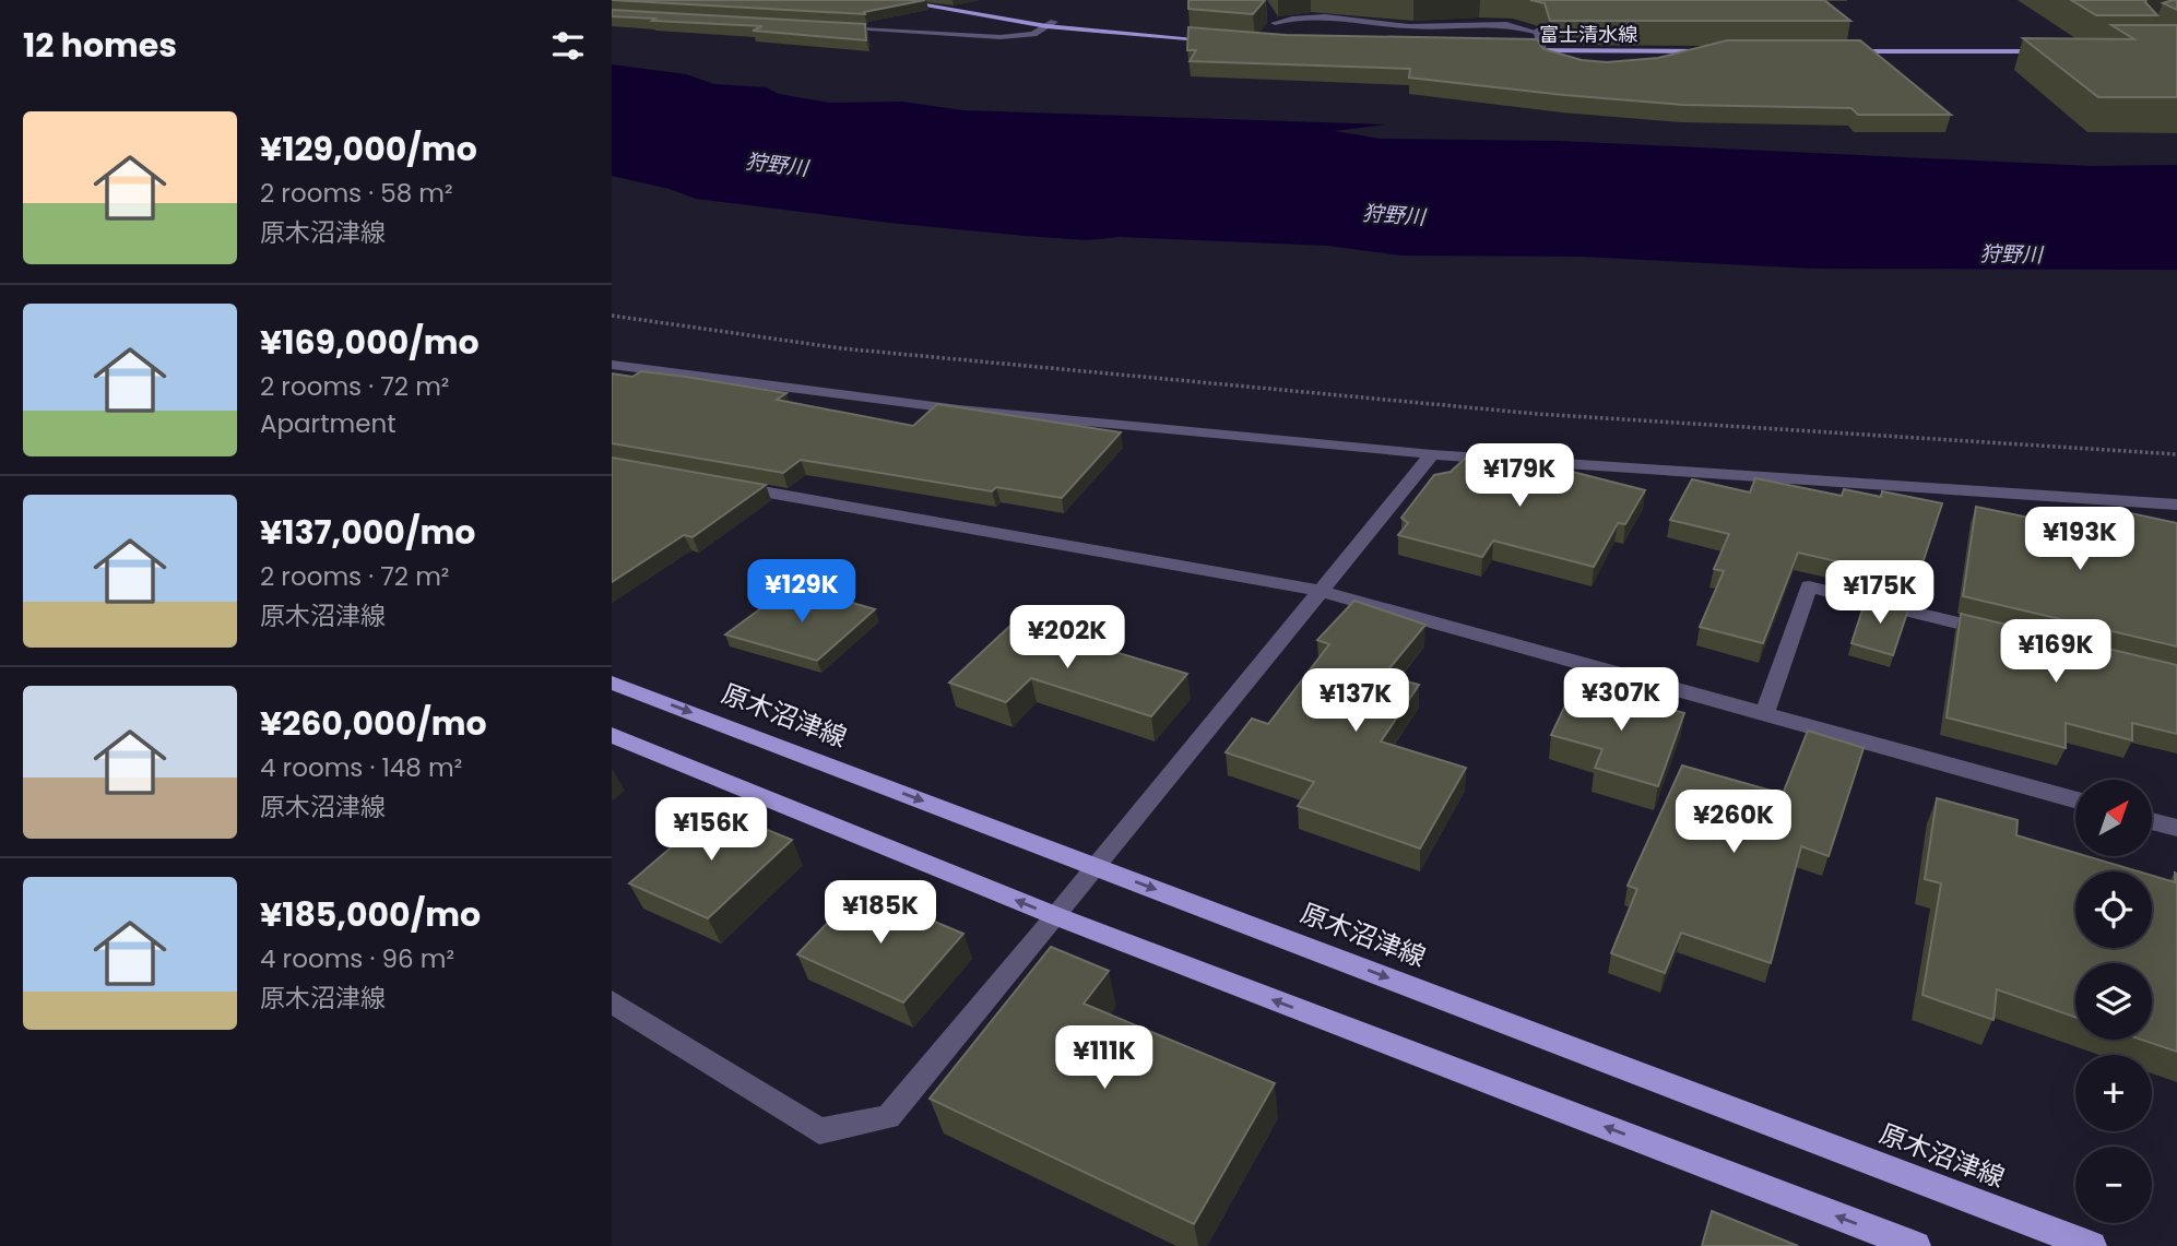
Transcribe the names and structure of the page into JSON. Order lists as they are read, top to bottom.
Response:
{
  "streets": {
    "main road": ["富士清水線", "原木沼津線"]
  },
  "water": ["狩野川"],
  "north": "top right",
  "page": {
    "heading": "12 homes",
    "list": [
      {
        "name": "¥129,000/mo",
        "note": "2 rooms · 58 m² · 原木沼津線"
      },
      {
        "name": "¥169,000/mo",
        "note": "2 rooms · 72 m² · Apartment"
      },
      {
        "name": "¥137,000/mo",
        "note": "2 rooms · 72 m² · 原木沼津線"
      },
      {
        "name": "¥260,000/mo",
        "note": "4 rooms · 148 m² · 原木沼津線"
      },
      {
        "name": "¥185,000/mo",
        "note": "4 rooms · 96 m² · 原木沼津線"
      }
    ],
    "price": [
      "¥179K",
      "¥193K",
      "¥129K",
      "¥175K",
      "¥202K",
      "¥169K",
      "¥307K",
      "¥137K",
      "¥260K",
      "¥156K",
      "¥185K",
      "¥111K"
    ],
    "map_buttons": ["+", "−"]
  }
}
